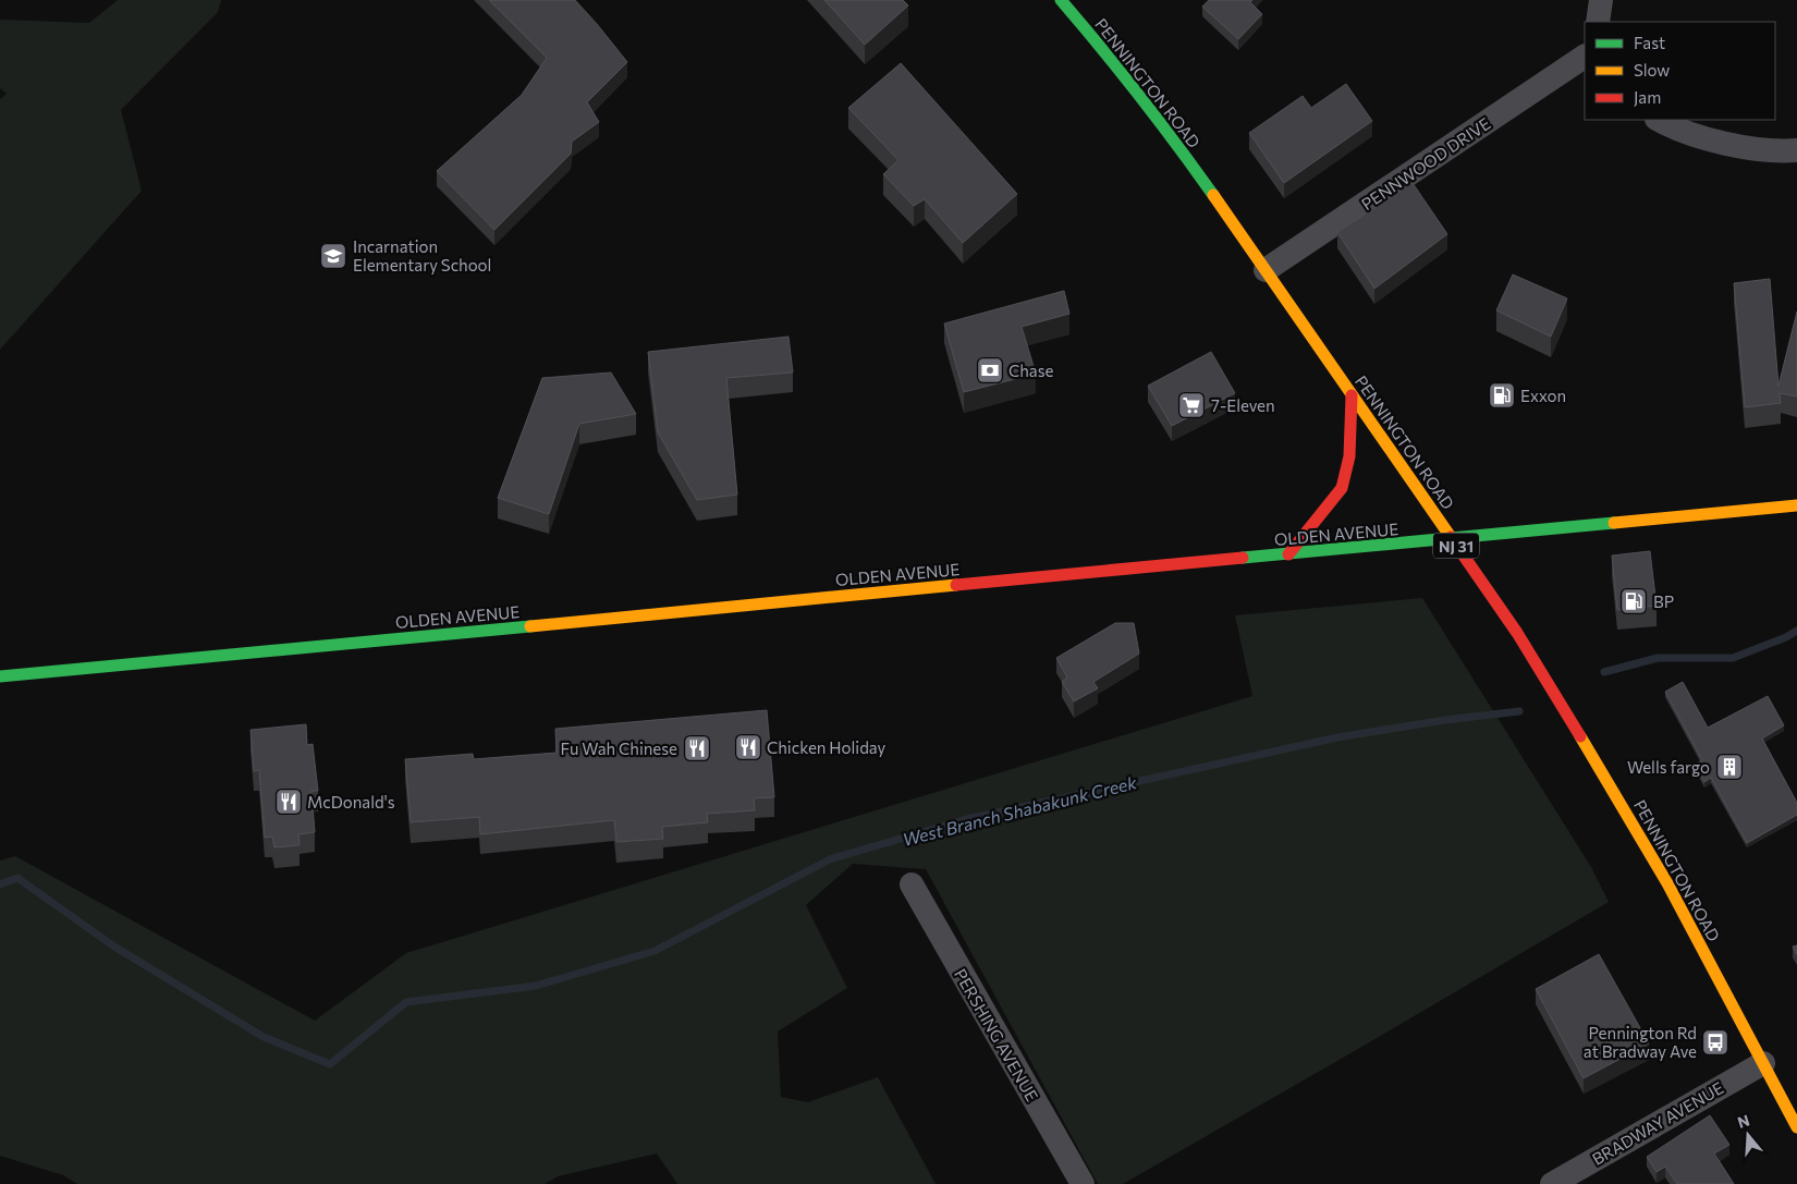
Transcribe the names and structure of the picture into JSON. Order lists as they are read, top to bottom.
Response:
{
  "streets": {
    "main road": ["PENNINGTON ROAD", "OLDEN AVENUE", "NJ 31"],
    "street": ["PENNWOOD DRIVE", "PERSHING AVENUE", "BRADWAY AVENUE"]
  },
  "crossings": [
    ["PENNINGTON ROAD", "PENNWOOD DRIVE"],
    ["PENNINGTON ROAD", "OLDEN AVENUE"],
    ["PENNINGTON ROAD", "BRADWAY AVENUE"]
  ],
  "water": ["West Branch Shabakunk Creek"],
  "places": {
    "school or university": ["Incarnation Elementary School"],
    "bank": ["Chase"],
    "fuel station": ["Exxon", "BP"],
    "supermarket": ["7-Eleven"],
    "restaurant": ["Chicken Holiday", "Fu Wah Chinese", "McDonald's"],
    "building": ["Wells fargo"],
    "bus stop": ["Pennington Rd at Bradway Ave"]
  },
  "legend": ["Fast", "Slow", "Jam"],
  "north": "top"
}
